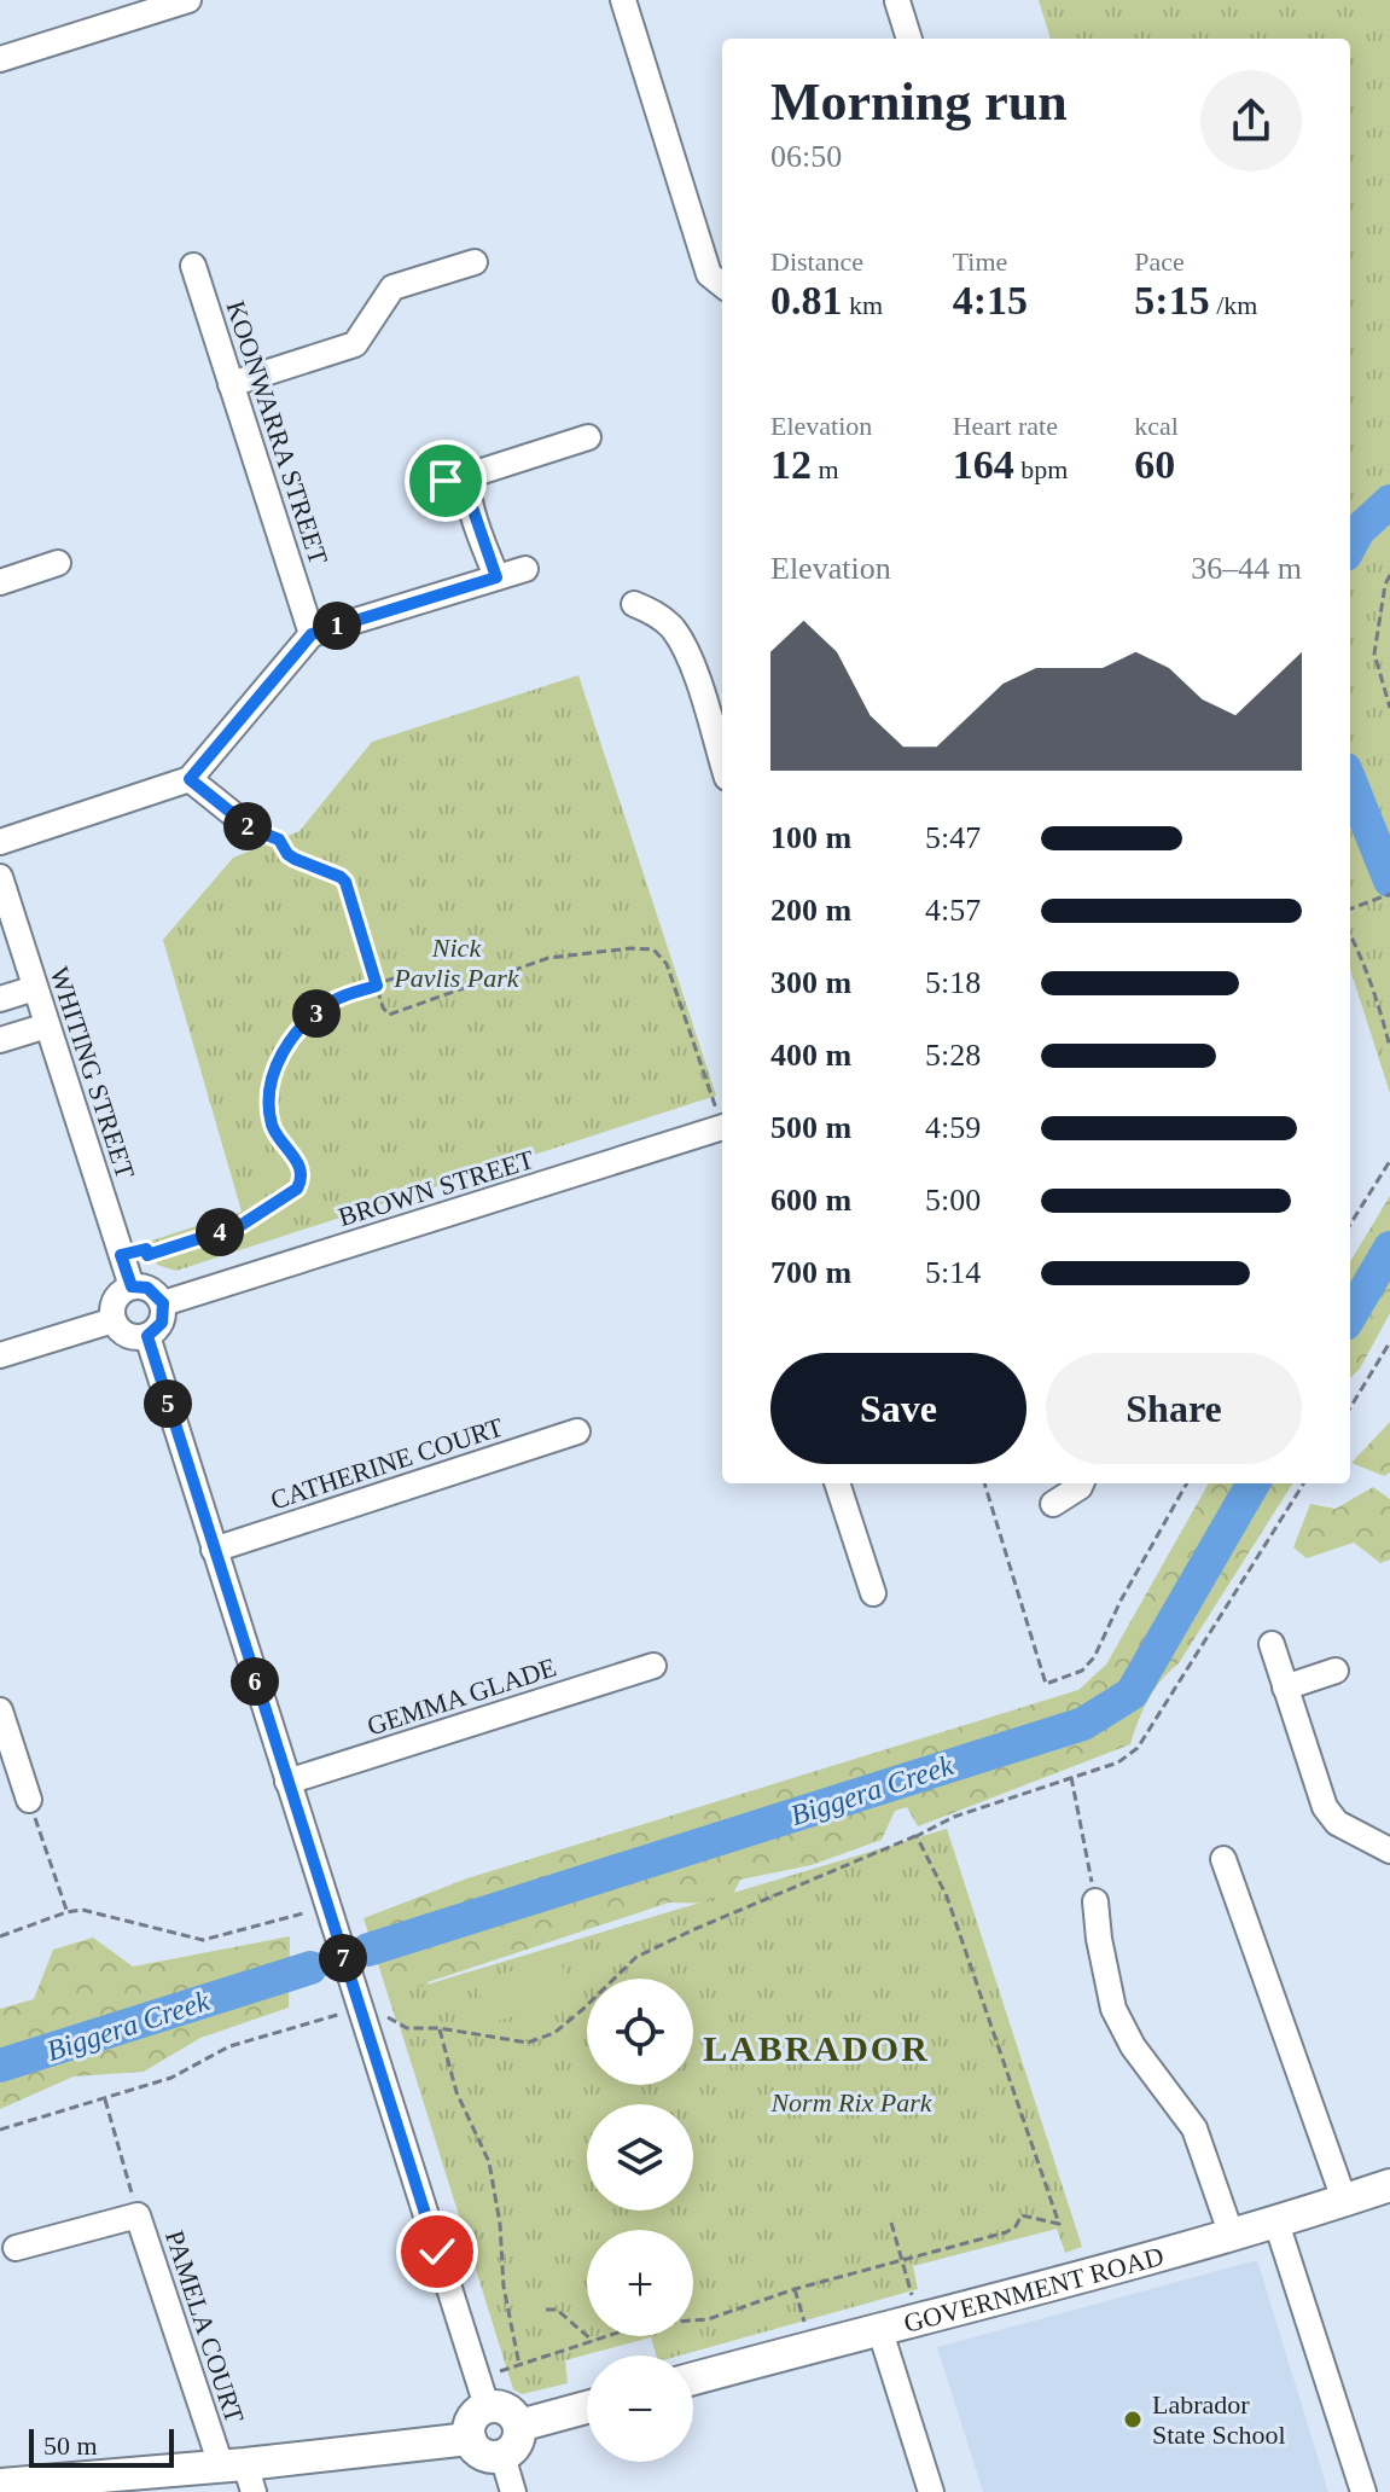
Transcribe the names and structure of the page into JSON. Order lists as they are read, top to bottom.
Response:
{
  "streets": {
    "main road": ["GOVERNMENT ROAD"],
    "street": [
      "KOONWARRA STREET",
      "WHITING STREET",
      "BROWN STREET",
      "CATHERINE COURT",
      "GEMMA GLADE",
      "PAMELA COURT"
    ]
  },
  "crossings": [
    ["WHITING STREET", "BROWN STREET"]
  ],
  "districts": ["LABRADOR"],
  "water": ["Biggera Creek"],
  "parks": ["Nick Pavlis Park", "Norm Rix Park"],
  "places": ["Labrador State School"],
  "scale_bar": "50 m",
  "page": {
    "heading": ["Morning run", "06:50"],
    "stats": [
      ["Distance", "0.81 km"],
      ["Time", "4:15"],
      ["Pace", "5:15 /km"],
      ["Elevation", "12 m"],
      ["Heart rate", "164 bpm"],
      ["kcal", "60"]
    ],
    "chart": ["Elevation", "36–44 m"],
    "pins": [
      "1",
      "2",
      "3",
      "4",
      "5",
      "6",
      "7"
    ],
    "list": [
      {
        "name": "100 m",
        "note": "5:47"
      },
      {
        "name": "200 m",
        "note": "4:57"
      },
      {
        "name": "300 m",
        "note": "5:18"
      },
      {
        "name": "400 m",
        "note": "5:28"
      },
      {
        "name": "500 m",
        "note": "4:59"
      },
      {
        "name": "600 m",
        "note": "5:00"
      },
      {
        "name": "700 m",
        "note": "5:14"
      }
    ],
    "buttons": ["Save", "Share"],
    "map_buttons": ["+", "−"],
    "scale": "50 m"
  }
}
